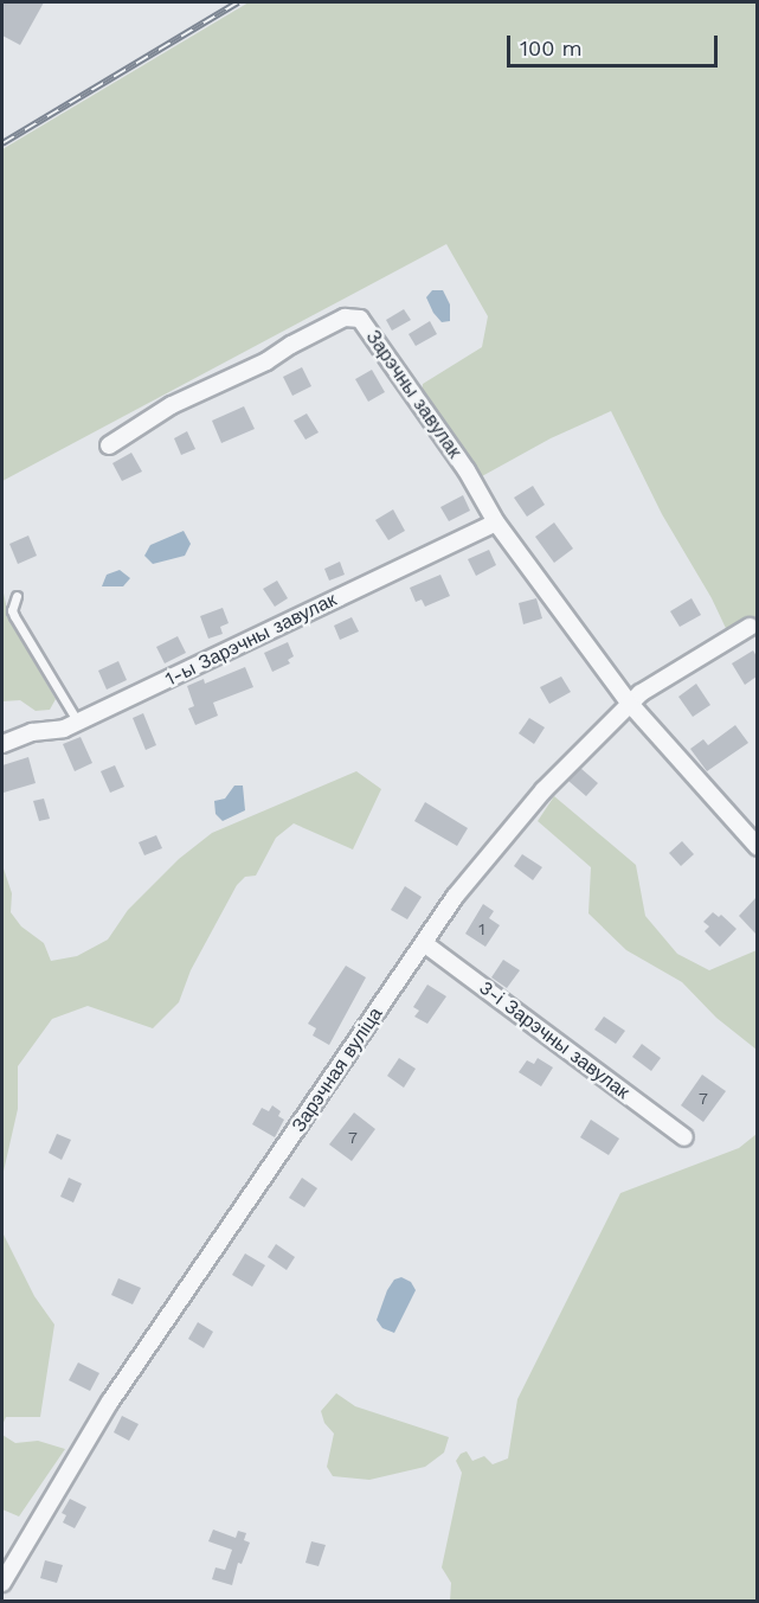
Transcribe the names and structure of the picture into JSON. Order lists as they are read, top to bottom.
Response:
{
  "streets": {
    "street": [
      "Зарэчны завулак",
      "1-ы Зарэчны завулак",
      "3-і Зарэчны завулак",
      "Зарэчная вуліца"
    ]
  },
  "crossings": [
    ["Зарэчны завулак", "1-ы Зарэчны завулак"],
    ["Зарэчны завулак", "Зарэчная вуліца"],
    ["3-і Зарэчны завулак", "Зарэчная вуліца"]
  ],
  "house_numbers": ["1", "7", "7"],
  "scale_bar": "100 m"
}
